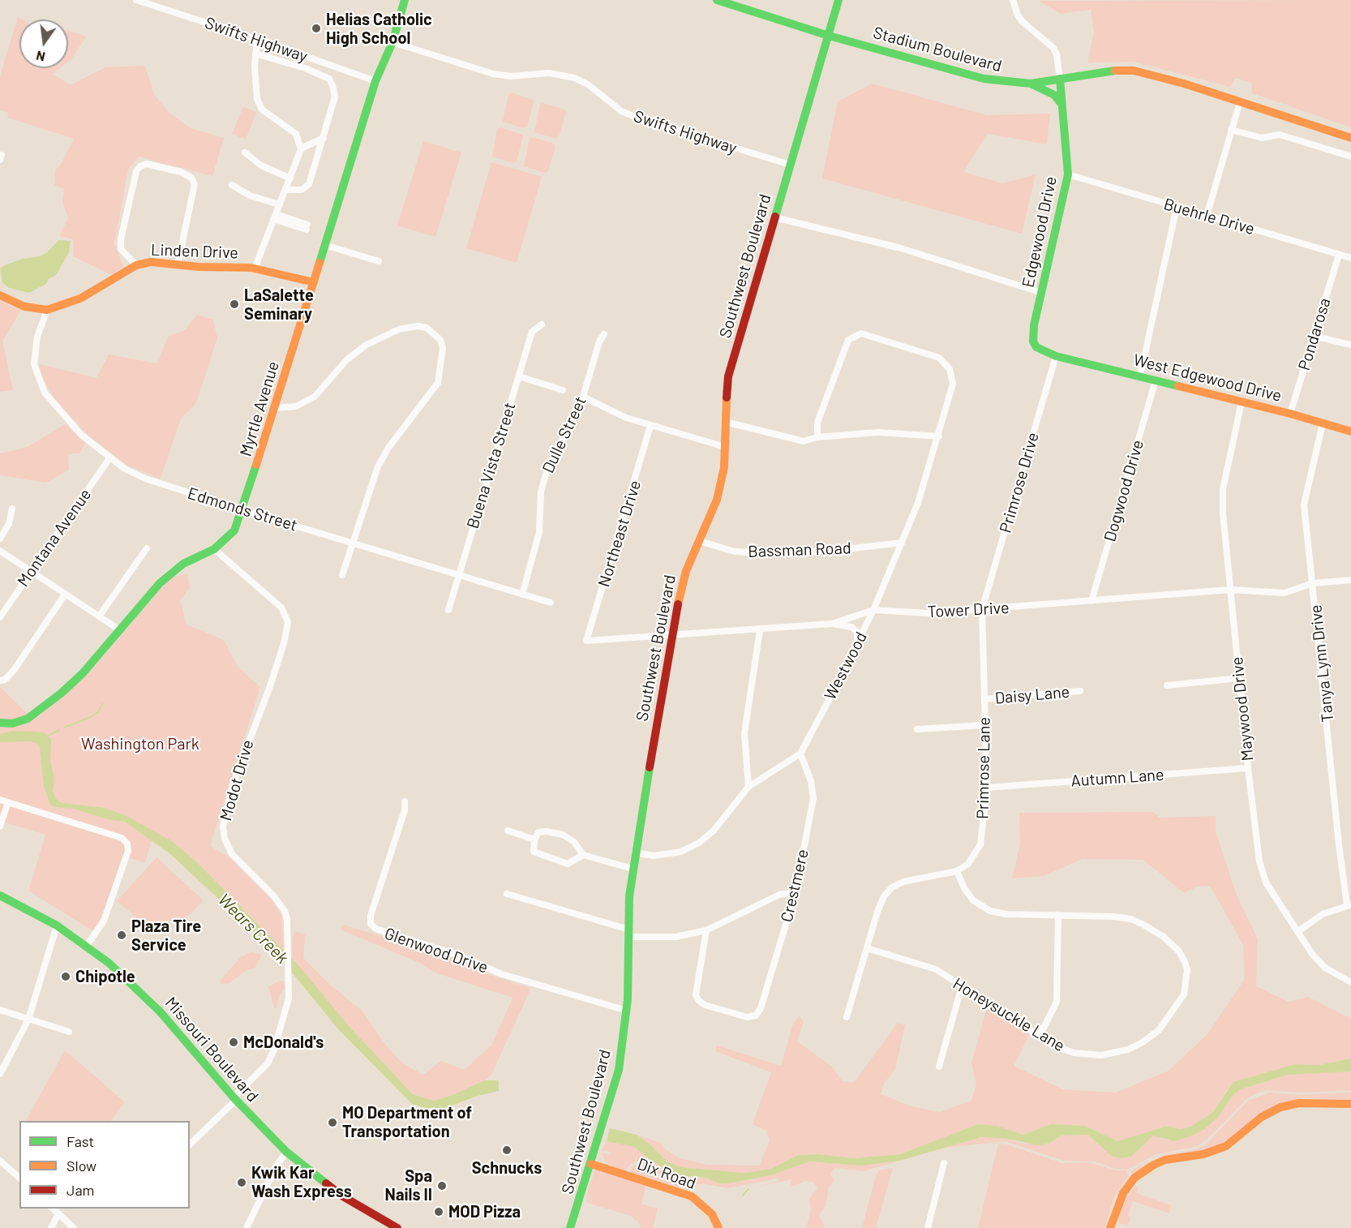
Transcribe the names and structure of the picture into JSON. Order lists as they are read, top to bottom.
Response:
{
  "streets": {
    "main road": [
      "Stadium Boulevard",
      "Edgewood Drive",
      "Linden Drive",
      "Southwest Boulevard",
      "West Edgewood Drive",
      "Myrtle Avenue",
      "Missouri Boulevard",
      "Dix Road"
    ],
    "street": [
      "Swifts Highway",
      "Buehrle Drive",
      "Pondarosa",
      "Dulle Street",
      "Buena Vista Street",
      "Primrose Drive",
      "Dogwood Drive",
      "Edmonds Street",
      "Northeast Drive",
      "Montana Avenue",
      "Bassman Road",
      "Tower Drive",
      "Tanya Lynn Drive",
      "Westwood",
      "Daisy Lane",
      "Maywood Drive",
      "Primrose Lane",
      "Autumn Lane",
      "Modot Drive",
      "Crestmere",
      "Glenwood Drive",
      "Honeysuckle Lane"
    ]
  },
  "crossings": [
    ["Swifts Highway", "Southwest Boulevard"],
    ["Swifts Highway", "Myrtle Avenue"],
    ["Stadium Boulevard", "Edgewood Drive"],
    ["Stadium Boulevard", "Southwest Boulevard"],
    ["Buehrle Drive", "Edgewood Drive"],
    ["Buehrle Drive", "Pondarosa"],
    ["Edgewood Drive", "West Edgewood Drive"],
    ["Edgewood Drive", "Primrose Drive"],
    ["Linden Drive", "Myrtle Avenue"],
    ["Linden Drive", "Edmonds Street"],
    ["Southwest Boulevard", "Bassman Road"],
    ["Southwest Boulevard", "Tower Drive"],
    ["Southwest Boulevard", "Westwood"],
    ["Southwest Boulevard", "Glenwood Drive"],
    ["Southwest Boulevard", "Dix Road"],
    ["Pondarosa", "West Edgewood Drive"],
    ["West Edgewood Drive", "Primrose Drive"],
    ["West Edgewood Drive", "Dogwood Drive"],
    ["West Edgewood Drive", "Tanya Lynn Drive"],
    ["West Edgewood Drive", "Maywood Drive"],
    ["Myrtle Avenue", "Edmonds Street"],
    ["Myrtle Avenue", "Modot Drive"],
    ["Dulle Street", "Edmonds Street"],
    ["Buena Vista Street", "Edmonds Street"],
    ["Primrose Drive", "Tower Drive"],
    ["Primrose Drive", "Primrose Lane"],
    ["Dogwood Drive", "Tower Drive"],
    ["Edmonds Street", "Montana Avenue"],
    ["Northeast Drive", "Tower Drive"],
    ["Bassman Road", "Westwood"],
    ["Tower Drive", "Tanya Lynn Drive"],
    ["Tower Drive", "Westwood"],
    ["Tower Drive", "Maywood Drive"],
    ["Tower Drive", "Primrose Lane"],
    ["Westwood", "Crestmere"],
    ["Daisy Lane", "Primrose Lane"],
    ["Maywood Drive", "Autumn Lane"],
    ["Primrose Lane", "Autumn Lane"],
    ["Primrose Lane", "Honeysuckle Lane"],
    ["Modot Drive", "Missouri Boulevard"]
  ],
  "water": ["Wears Creek"],
  "parks": ["Washington Park"],
  "places": [
    "Helias Catholic High School",
    "LaSalette Seminary",
    "Plaza Tire Service",
    "Chipotle",
    "McDonald's",
    "MO Department of Transportation",
    "Schnucks",
    "Kwik Kar Wash Express",
    "Spa Nails II",
    "MOD Pizza"
  ],
  "legend": ["Fast", "Slow", "Jam"],
  "north": "bottom"
}
